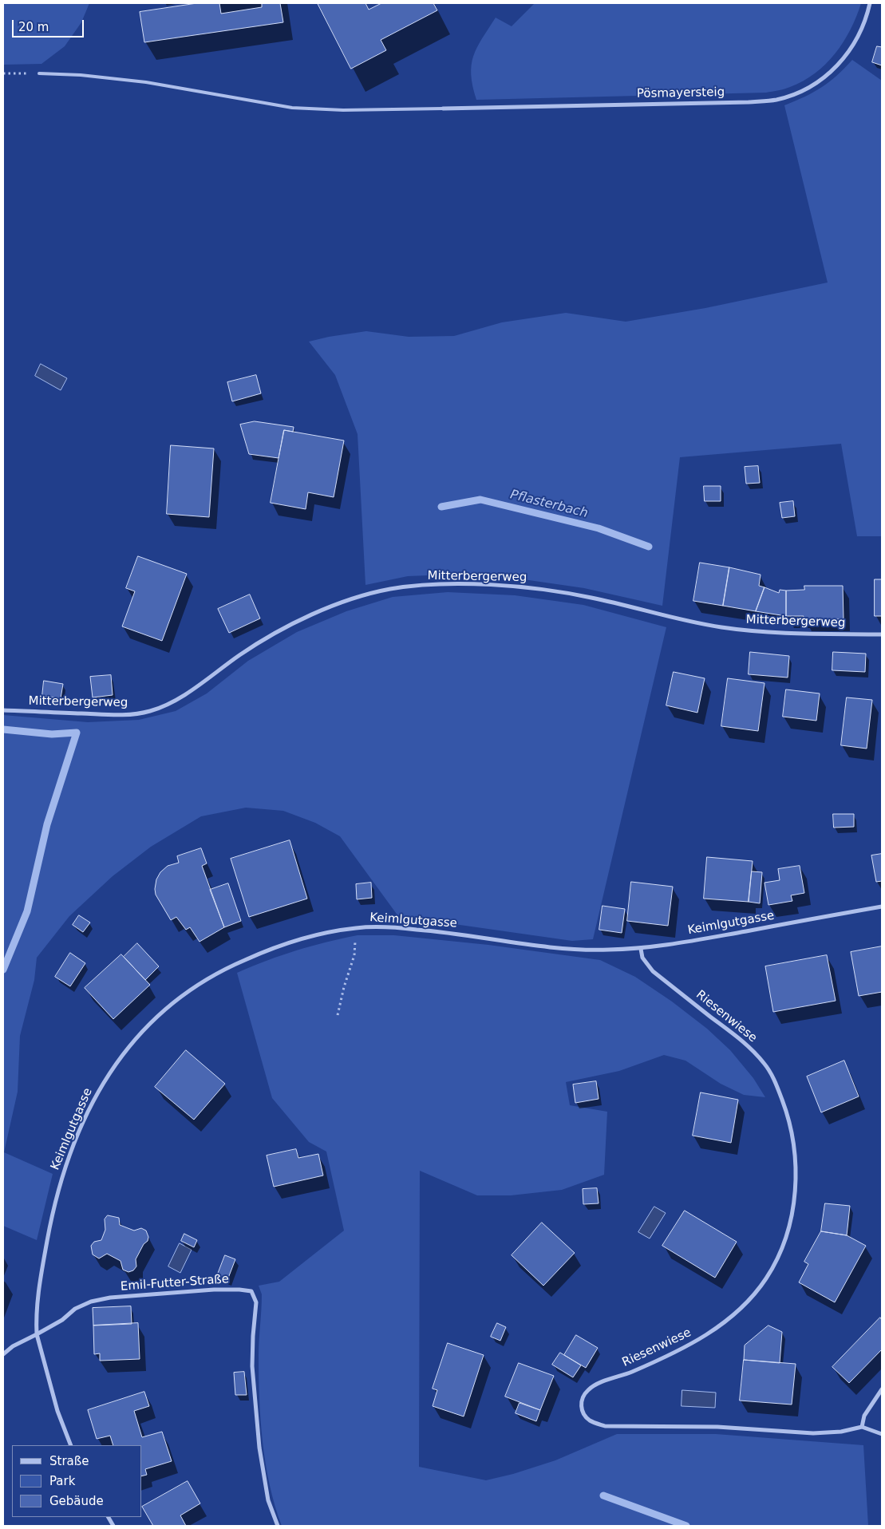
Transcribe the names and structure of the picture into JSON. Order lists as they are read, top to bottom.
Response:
{
  "streets": {
    "street": [
      "Pösmayersteig",
      "Mitterbergerweg",
      "Keimlgutgasse",
      "Riesenwiese",
      "Emil-Futter-Straße"
    ]
  },
  "crossings": [
    ["Keimlgutgasse", "Riesenwiese"],
    ["Keimlgutgasse", "Emil-Futter-Straße"]
  ],
  "water": ["Pflasterbach"],
  "legend": ["Straße", "Park", "Gebäude"],
  "scale_bar": "20 m"
}
